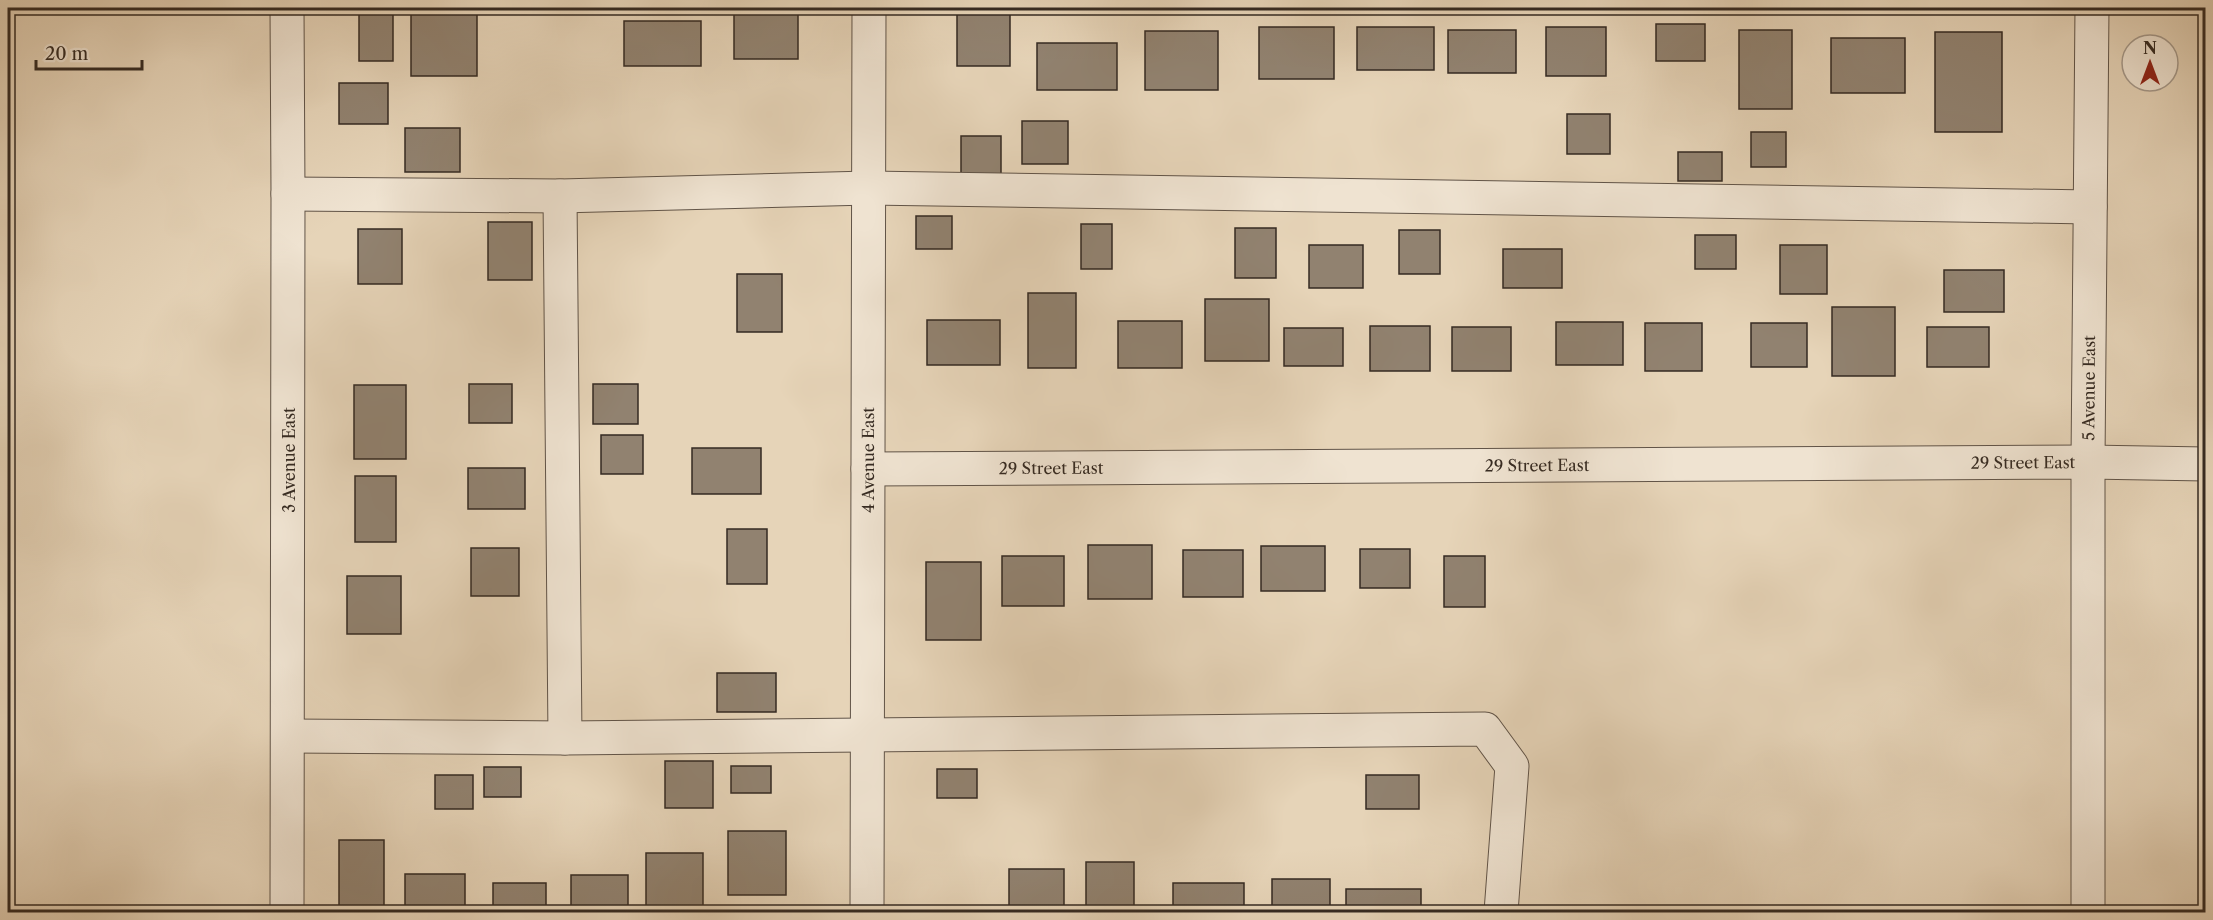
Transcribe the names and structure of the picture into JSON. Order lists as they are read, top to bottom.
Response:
{
  "streets": {
    "street": [
      "5 Avenue East",
      "3 Avenue East",
      "4 Avenue East",
      "29 Street East"
    ]
  },
  "crossings": [
    ["5 Avenue East", "29 Street East"],
    ["4 Avenue East", "29 Street East"]
  ],
  "scale_bar": "20 m",
  "north": "top"
}
